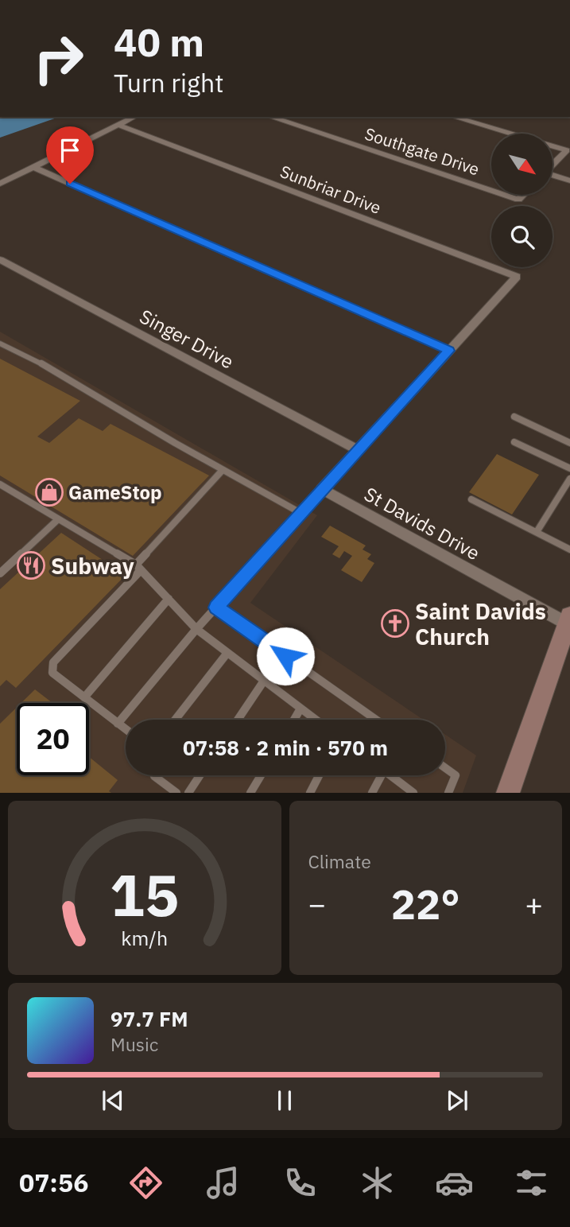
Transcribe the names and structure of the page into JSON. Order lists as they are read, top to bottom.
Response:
{
  "streets": {
    "street": [
      "Southgate Drive",
      "Sunbriar Drive",
      "Singer Drive",
      "St Davids Drive"
    ]
  },
  "places": {
    "shop": ["GameStop"],
    "restaurant": ["Subway"],
    "church": ["Saint Davids Church"]
  },
  "north": "bottom right",
  "page": {
    "turn": ["40 m", "Turn right"],
    "limit": "20",
    "trip": "07:58 · 2 min · 570 m",
    "tile": "Climate",
    "heat": ["−", "22°", "+"],
    "song": ["97.7 FM", "Music"],
    "tabs": "07:56",
    "gauge": ["15", "km/h"]
  }
}
